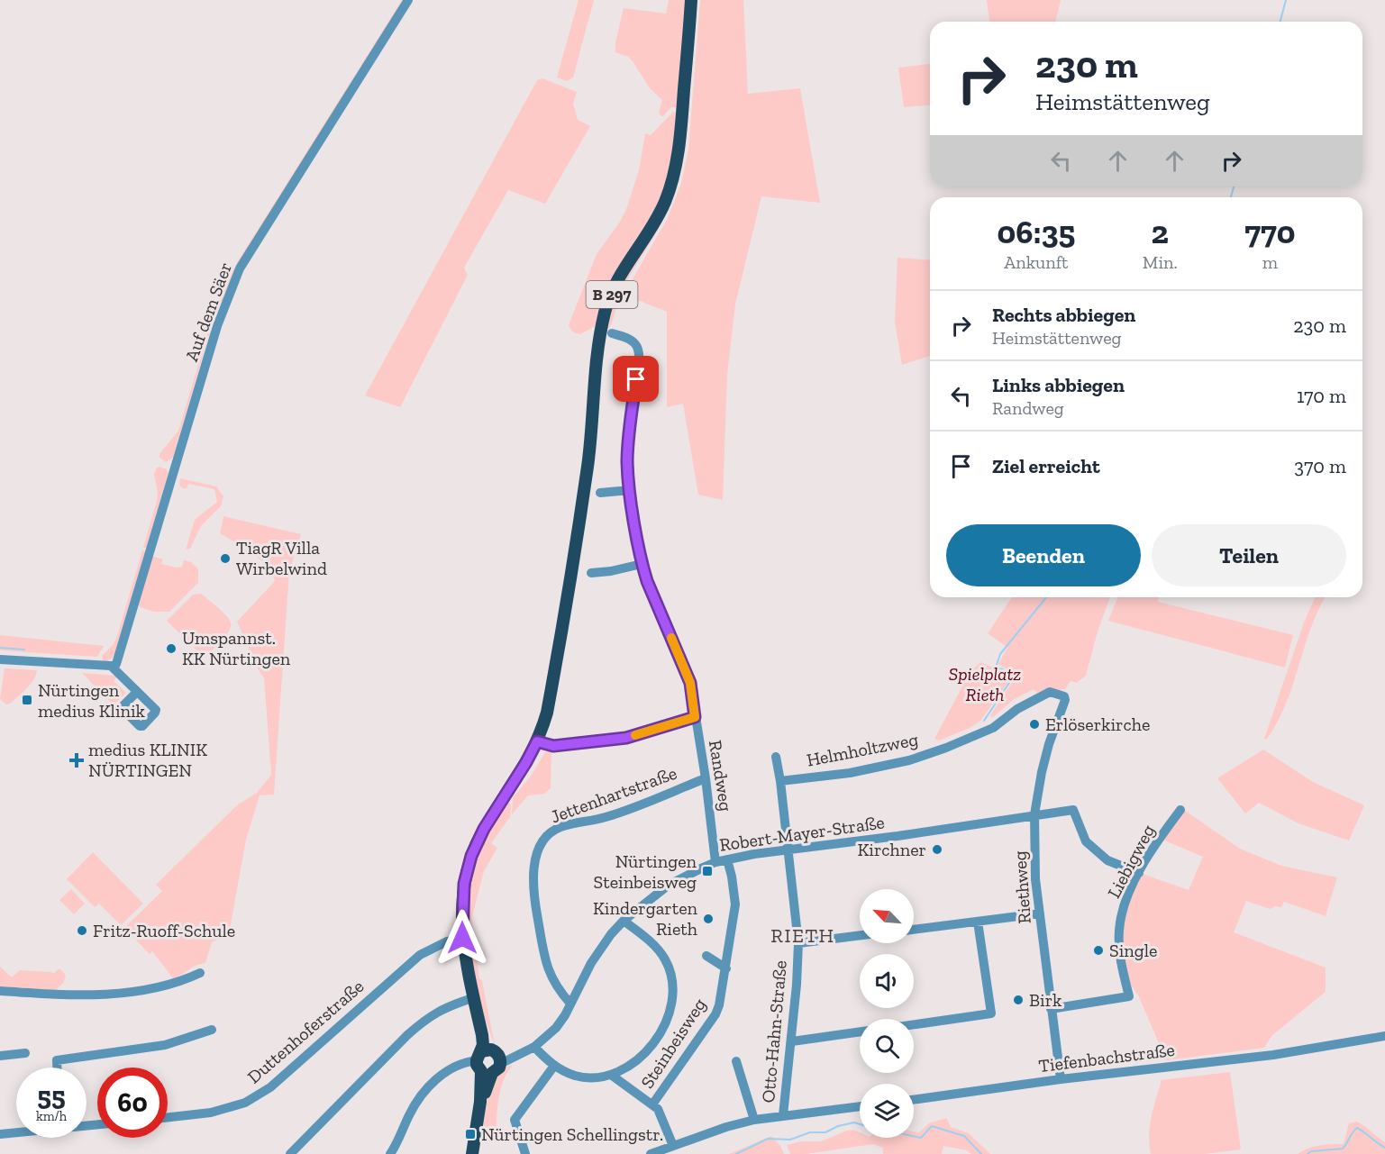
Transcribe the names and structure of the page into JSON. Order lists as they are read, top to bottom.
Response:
{
  "streets": {
    "main road": ["B 297"],
    "street": [
      "Auf dem Säer",
      "Helmholtzweg",
      "Randweg",
      "Jettenhartstraße",
      "Robert-Mayer-Straße",
      "Liebigweg",
      "Riethweg",
      "Duttenhoferstraße",
      "Otto-Hahn-Straße",
      "Steinbeisweg",
      "Tiefenbachstraße"
    ]
  },
  "crossings": [
    ["B 297", "Robert-Mayer-Straße"],
    ["B 297", "Duttenhoferstraße"],
    ["Helmholtzweg", "Riethweg"],
    ["Helmholtzweg", "Otto-Hahn-Straße"],
    ["Randweg", "Jettenhartstraße"],
    ["Randweg", "Robert-Mayer-Straße"],
    ["Jettenhartstraße", "Robert-Mayer-Straße"],
    ["Robert-Mayer-Straße", "Liebigweg"],
    ["Robert-Mayer-Straße", "Riethweg"],
    ["Robert-Mayer-Straße", "Otto-Hahn-Straße"],
    ["Robert-Mayer-Straße", "Steinbeisweg"],
    ["Liebigweg", "Riethweg"],
    ["Riethweg", "Tiefenbachstraße"]
  ],
  "districts": ["RIETH"],
  "parks": ["Spielplatz Rieth"],
  "places": {
    "other": [
      "TiagR Villa Wirbelwind",
      "Umspannst. KK Nürtingen",
      "Erlöserkirche",
      "Kirchner",
      "Kindergarten Rieth",
      "Fritz-Ruoff-Schule",
      "Single",
      "Birk"
    ],
    "transit": ["Nürtingen medius Klinik", "Nürtingen Steinbeisweg", "Nürtingen Schellingstr."],
    "health": ["medius KLINIK NÜRTINGEN"]
  },
  "north": "top left",
  "page": {
    "turn": ["230 m", "Heimstättenweg"],
    "eta": [
      "06:35",
      "Ankunft",
      "2",
      "Min.",
      "770",
      "m"
    ],
    "list": [
      {
        "name": "Rechts abbiegen",
        "note": "Heimstättenweg",
        "value": "230 m"
      },
      {
        "name": "Links abbiegen",
        "note": "Randweg",
        "value": "170 m"
      },
      {
        "name": "Ziel erreicht",
        "value": "370 m"
      }
    ],
    "buttons": ["Beenden", "Teilen"],
    "speed": "55 km/h",
    "limit": "60"
  }
}
